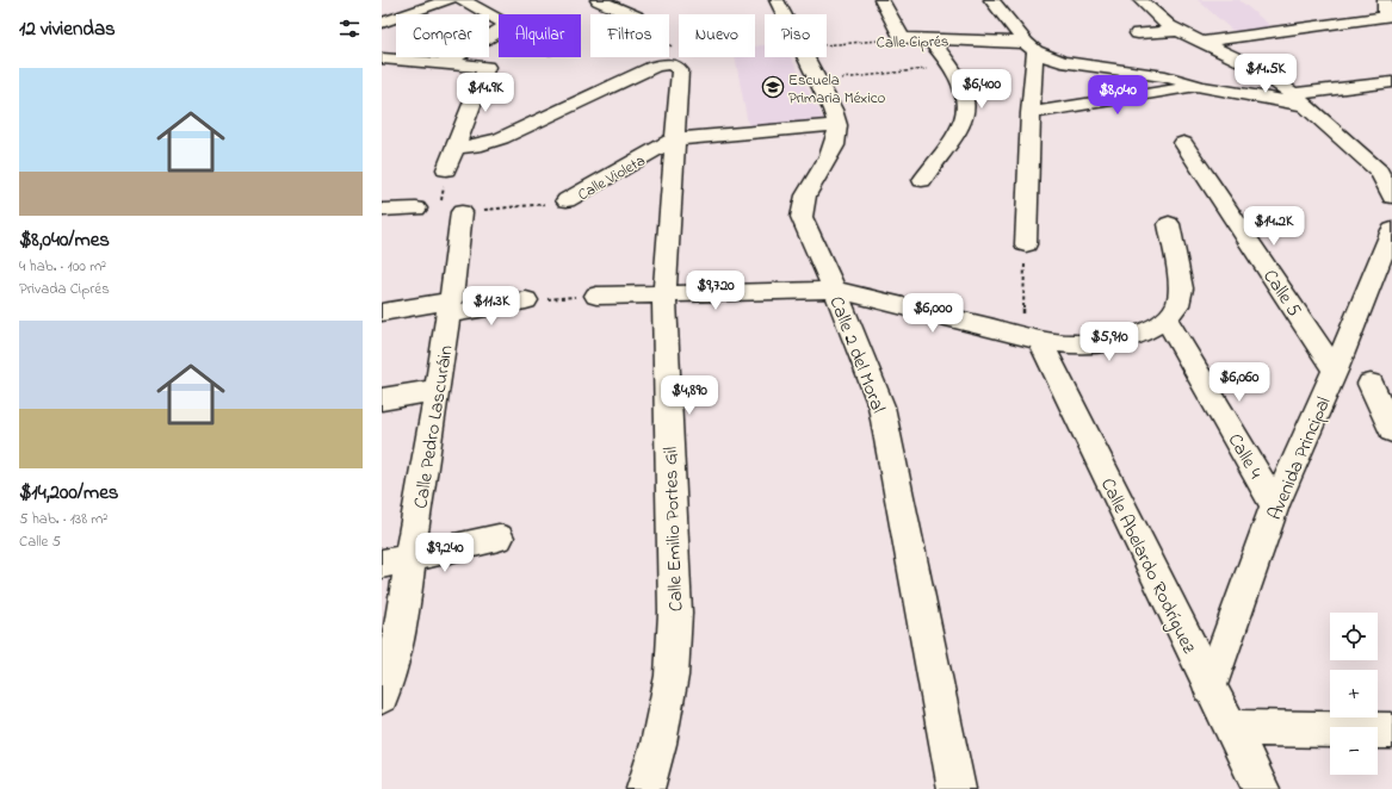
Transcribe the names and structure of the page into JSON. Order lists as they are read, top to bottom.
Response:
{
  "streets": {
    "street": [
      "Calle Ciprés",
      "Calle Violeta",
      "Calle 5",
      "Calle 2 del Moral",
      "Calle Pedro Lascuráin",
      "Calle 4",
      "Avenida Principal",
      "Calle Emilio Portes Gil",
      "Calle Abelardo Rodríguez"
    ]
  },
  "crossings": [
    ["Calle Violeta", "Calle 2 del Moral"],
    ["Calle Violeta", "Calle Pedro Lascuráin"],
    ["Calle Violeta", "Calle Emilio Portes Gil"],
    ["Calle 5", "Avenida Principal"],
    ["Calle 4", "Avenida Principal"],
    ["Avenida Principal", "Calle Abelardo Rodríguez"]
  ],
  "places": {
    "school or university": ["Escuela Primaria México"]
  },
  "page": {
    "heading": "12 viviendas",
    "chip": [
      "Comprar",
      "Alquilar",
      "Filtros",
      "Nuevo",
      "Piso"
    ],
    "price": [
      "$14.5K",
      "$6,400",
      "$14.9K",
      "$8,040",
      "$14.2K",
      "$9,720",
      "$11.3K",
      "$6,000",
      "$5,910",
      "$6,060",
      "$4,890",
      "$9,240"
    ],
    "list": [
      {
        "name": "$8,040/mes",
        "note": "4 hab. · 100 m² · Privada Ciprés"
      },
      {
        "name": "$14,200/mes",
        "note": "5 hab. · 138 m² · Calle 5"
      }
    ],
    "map_buttons": ["+", "−"]
  }
}
